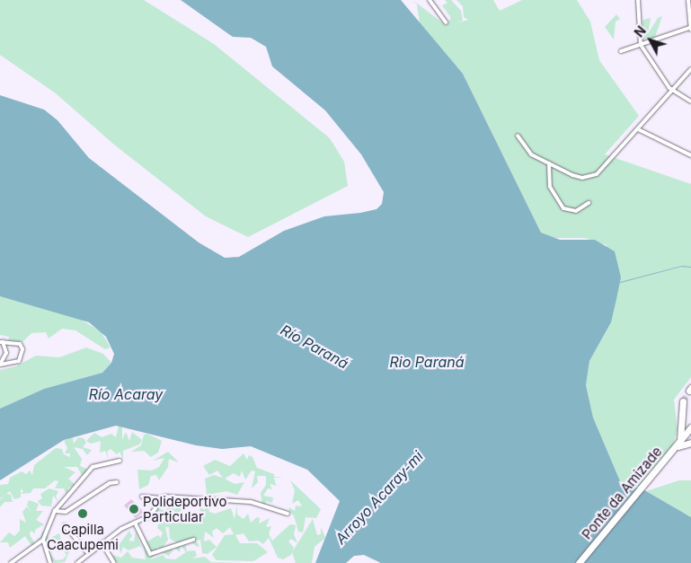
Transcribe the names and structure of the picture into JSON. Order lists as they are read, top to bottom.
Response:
{
  "streets": {
    "highway": ["Ponte da Amizade"]
  },
  "water": [
    "Río Paraná",
    "Rio Paraná",
    "Río Acaray",
    "Arroyo Acaray-mi"
  ],
  "places": ["Polideportivo Particular", "Capilla Caacupemi"],
  "north": "top left"
}
